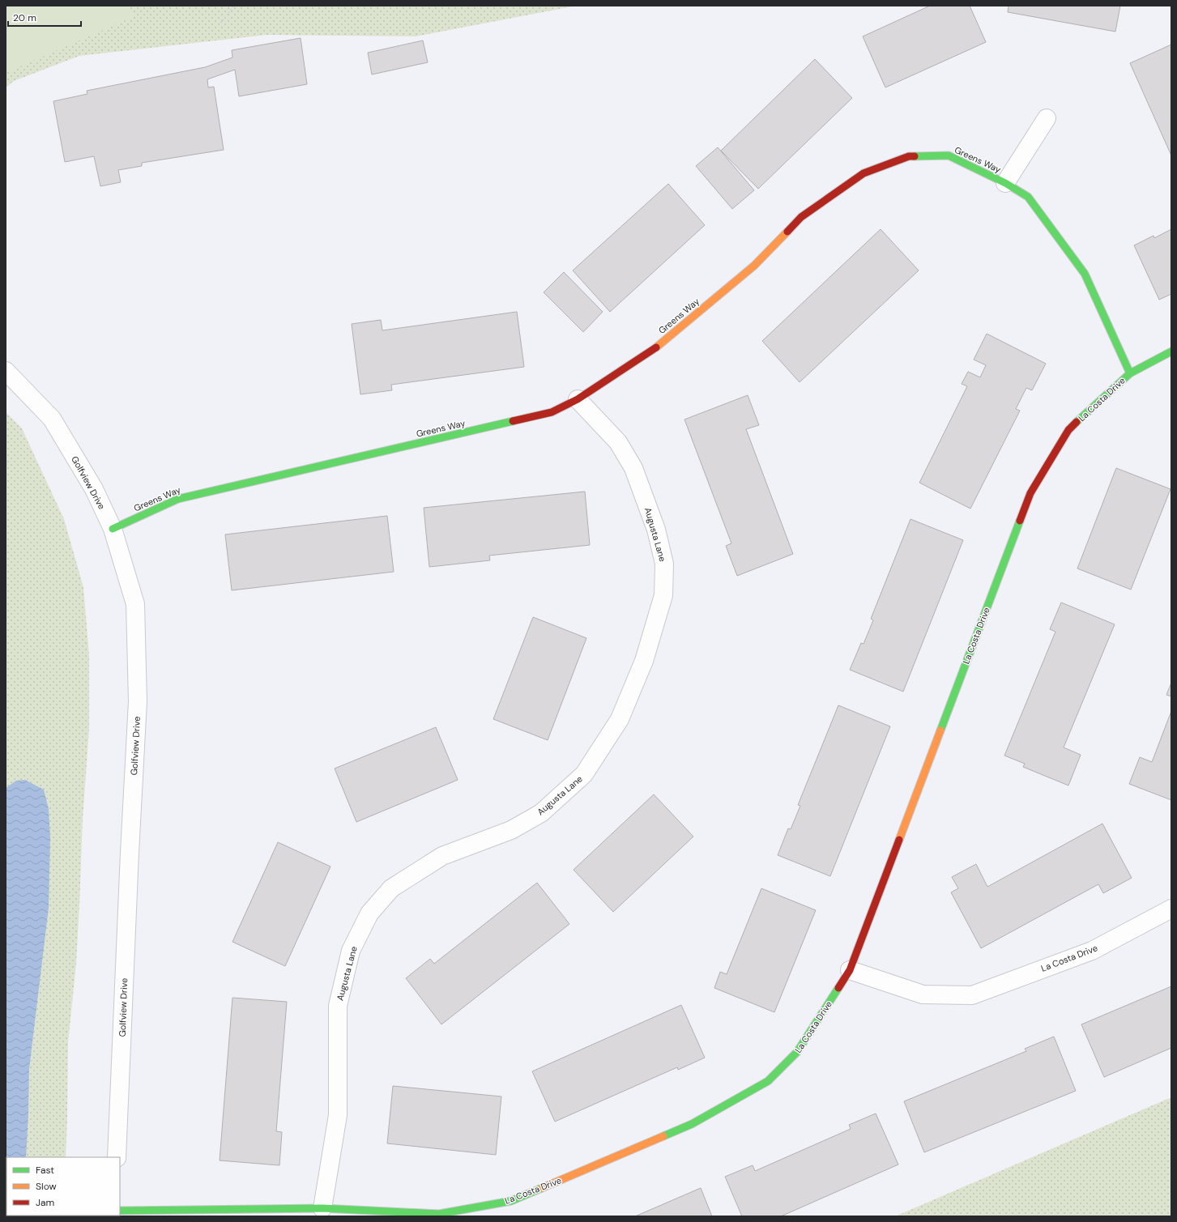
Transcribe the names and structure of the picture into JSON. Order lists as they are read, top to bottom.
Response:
{
  "streets": {
    "street": [
      "Greens Way",
      "La Costa Drive",
      "Golfview Drive",
      "Augusta Lane"
    ]
  },
  "crossings": [
    ["Greens Way", "La Costa Drive"],
    ["Greens Way", "Golfview Drive"],
    ["Greens Way", "Augusta Lane"],
    ["La Costa Drive", "Augusta Lane"]
  ],
  "legend": ["Fast", "Slow", "Jam"],
  "scale_bar": "20 m"
}
